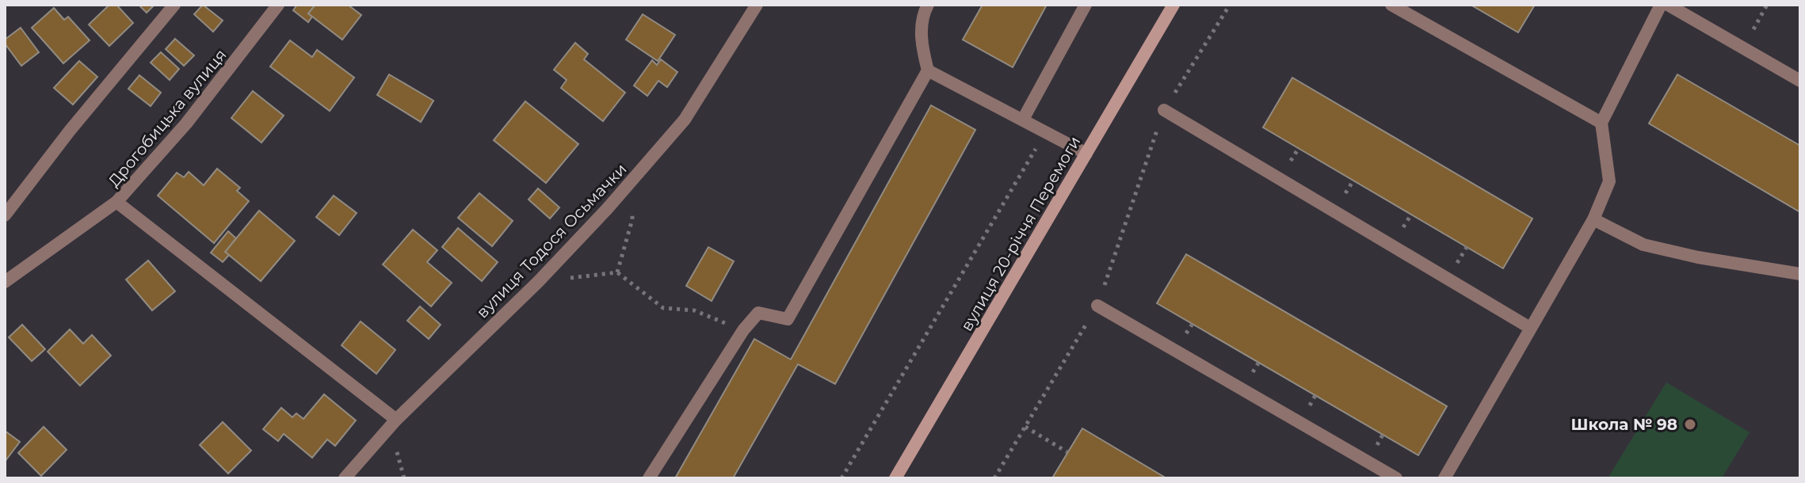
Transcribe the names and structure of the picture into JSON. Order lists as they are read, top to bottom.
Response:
{
  "streets": {
    "street": ["Дрогобицька вулиця", "вулиця 20-річчя Перемоги", "вулиця Тодося Осьмачки"]
  },
  "places": ["Школа № 98"]
}
